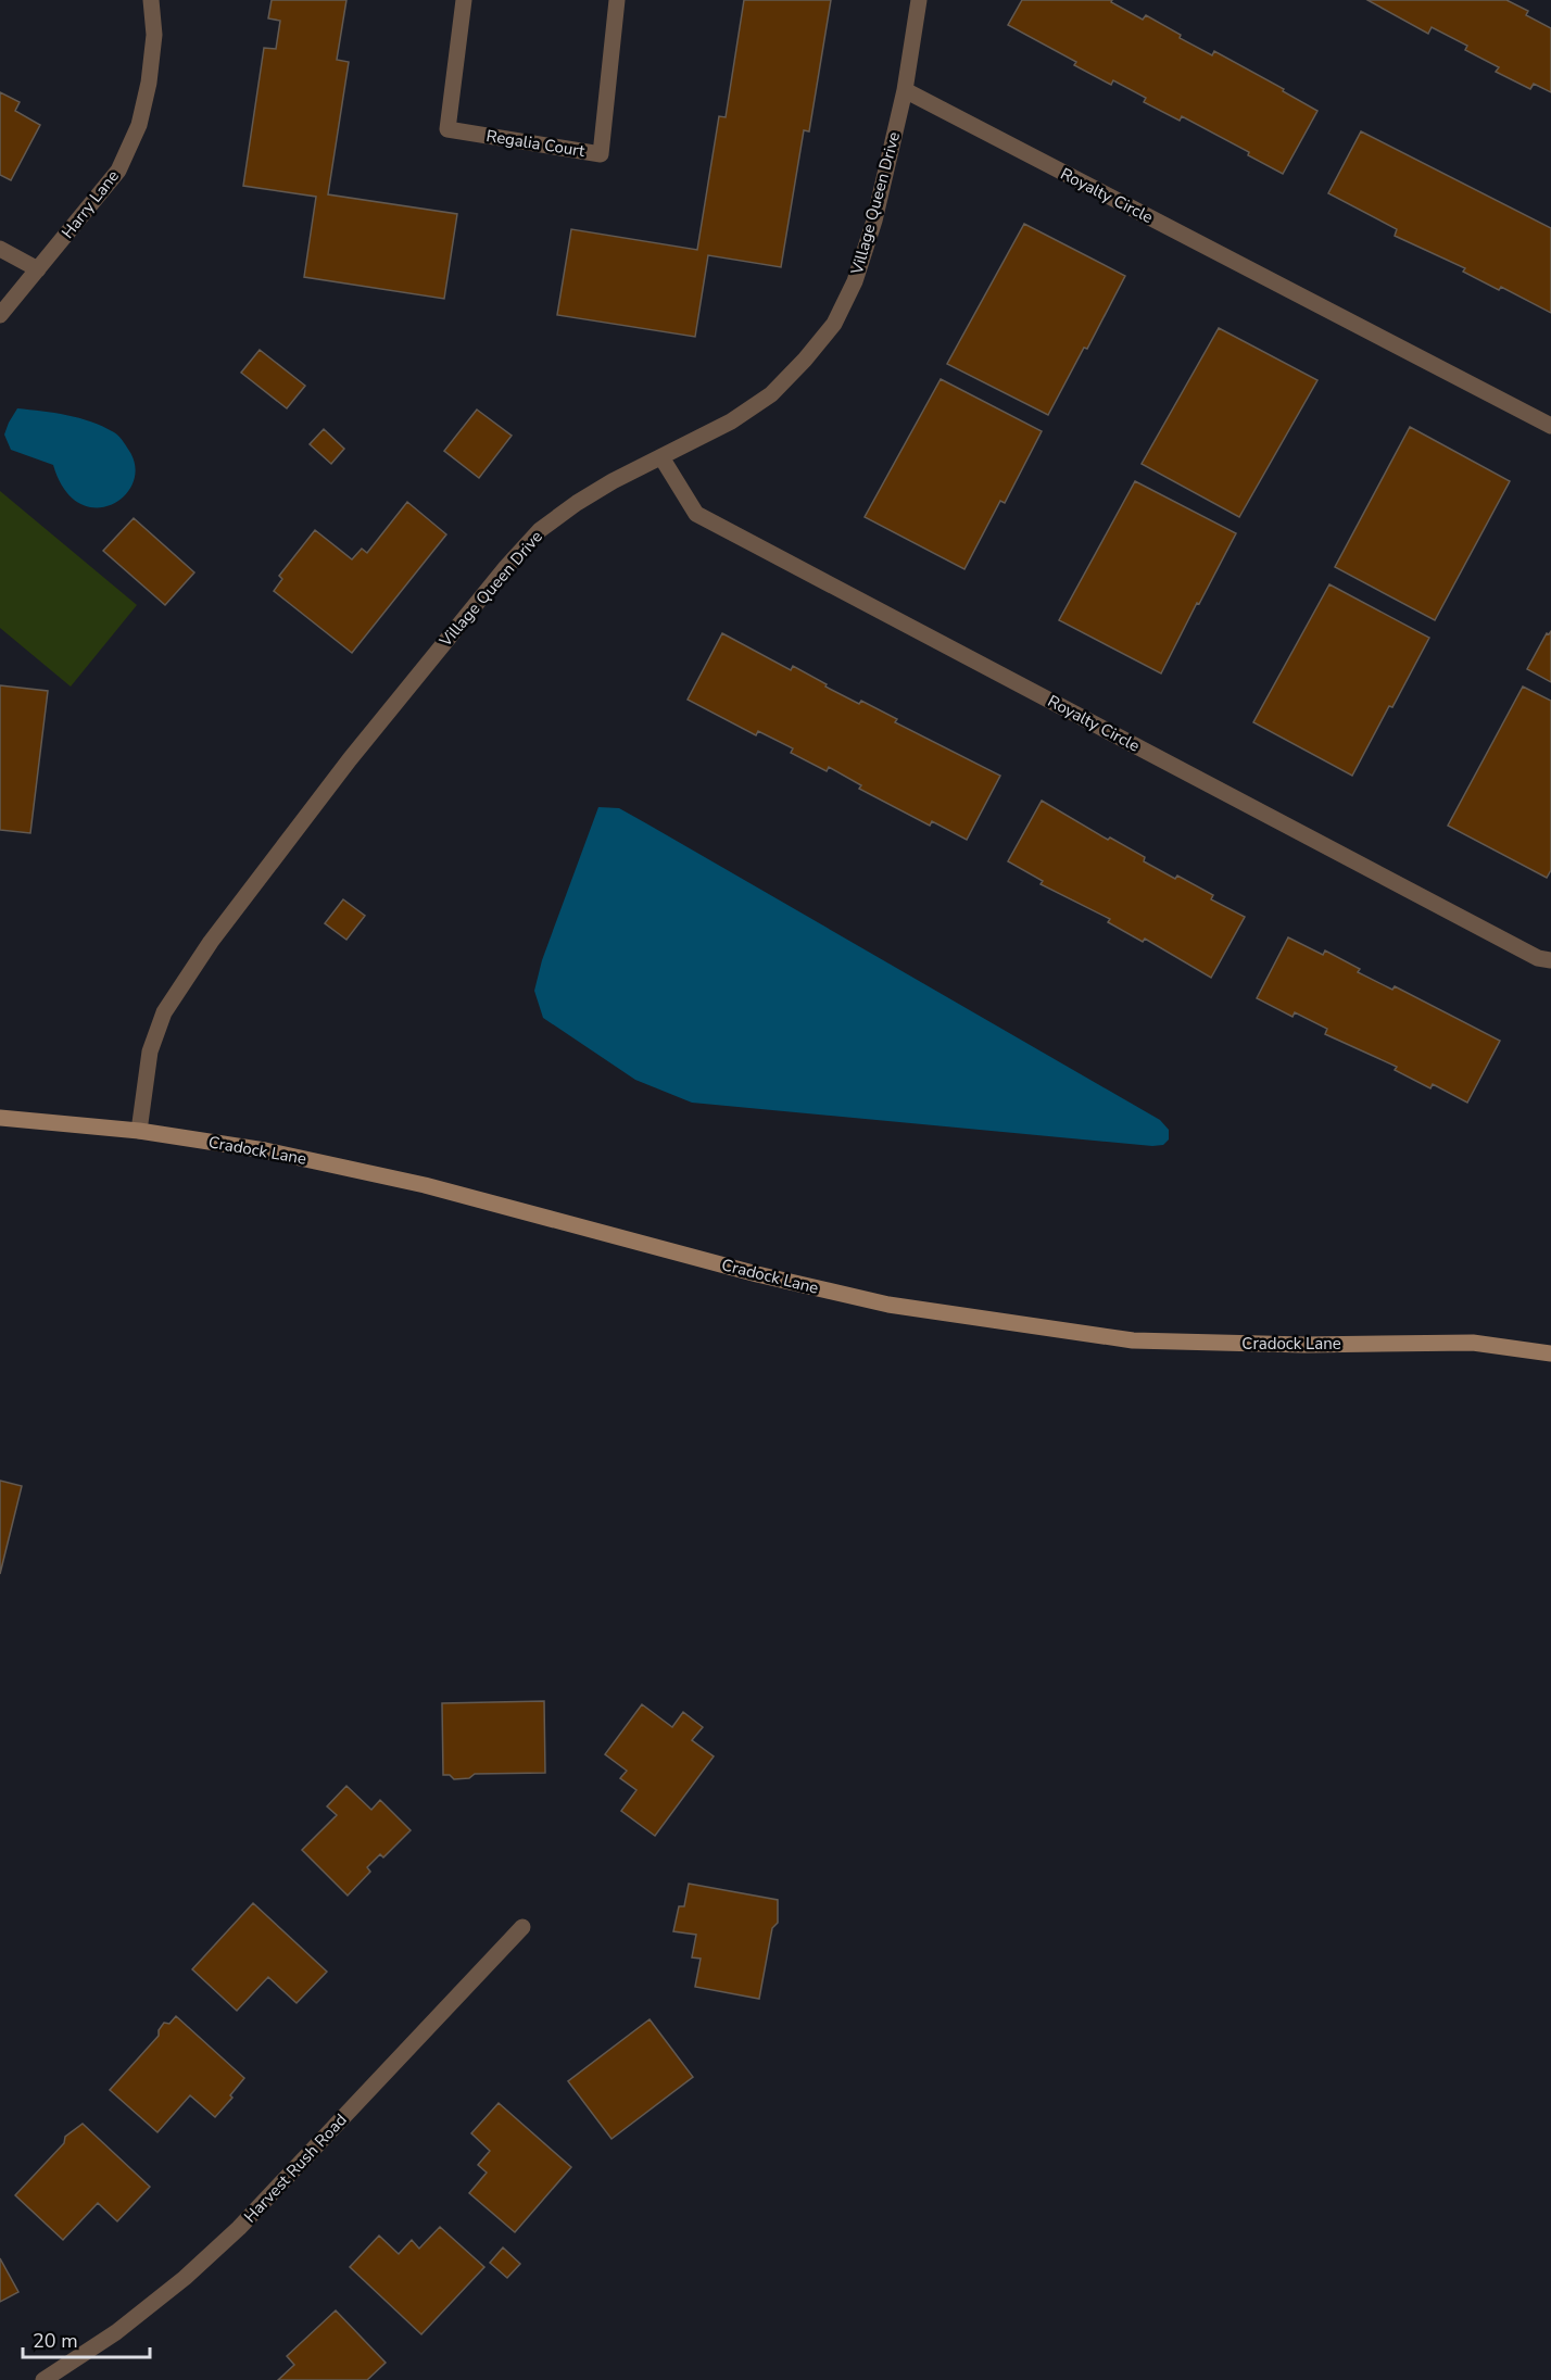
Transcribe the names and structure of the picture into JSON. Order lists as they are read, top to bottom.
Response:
{
  "streets": {
    "street": [
      "Regalia Court",
      "Royalty Circle",
      "Village Queen Drive",
      "Harry Lane",
      "Cradock Lane",
      "Harvest Rush Road"
    ]
  },
  "crossings": [
    ["Royalty Circle", "Village Queen Drive"],
    ["Village Queen Drive", "Cradock Lane"]
  ],
  "scale_bar": "20 m"
}
